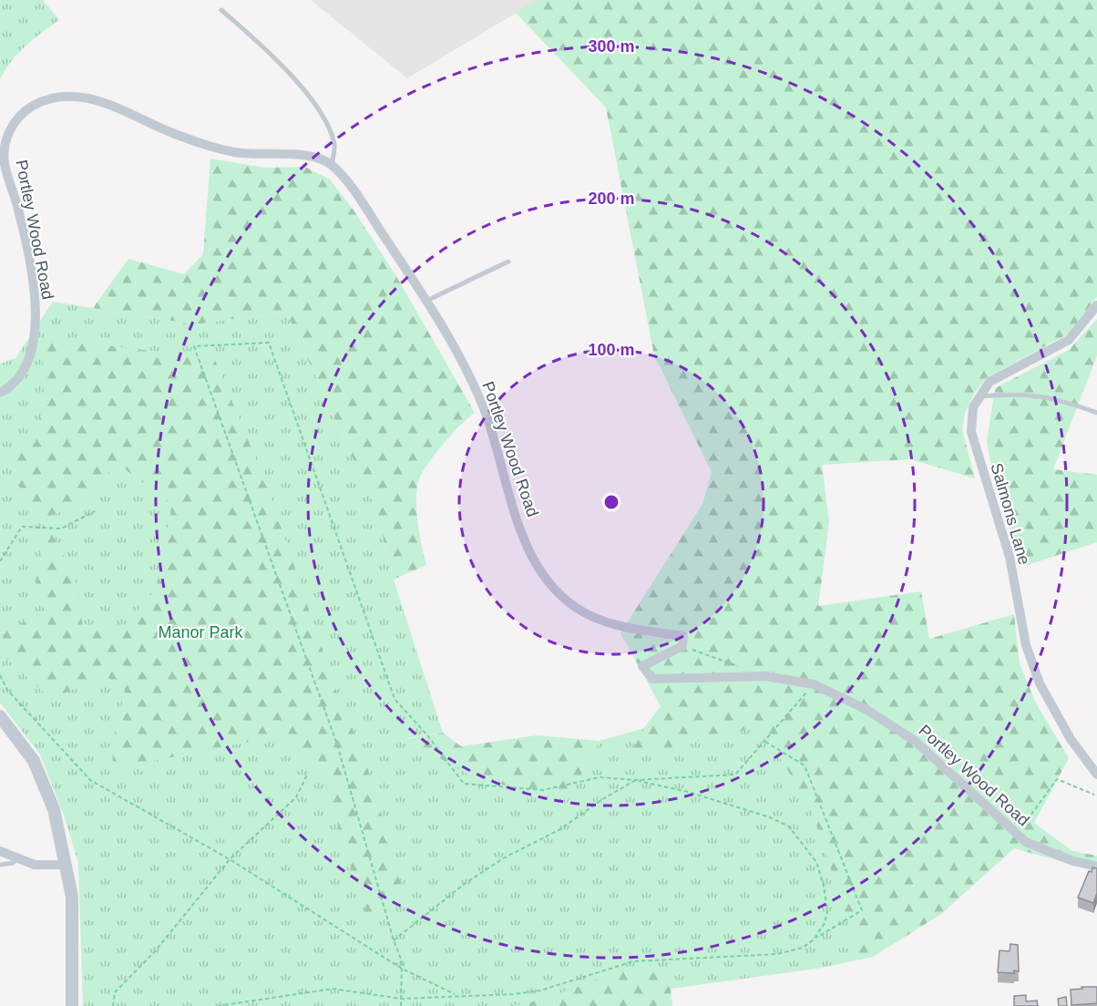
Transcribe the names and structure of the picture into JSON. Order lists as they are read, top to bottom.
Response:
{
  "streets": {
    "street": ["Portley Wood Road", "Salmons Lane"]
  },
  "parks": ["Manor Park"],
  "rings": ["300 m", "200 m", "100 m"]
}
